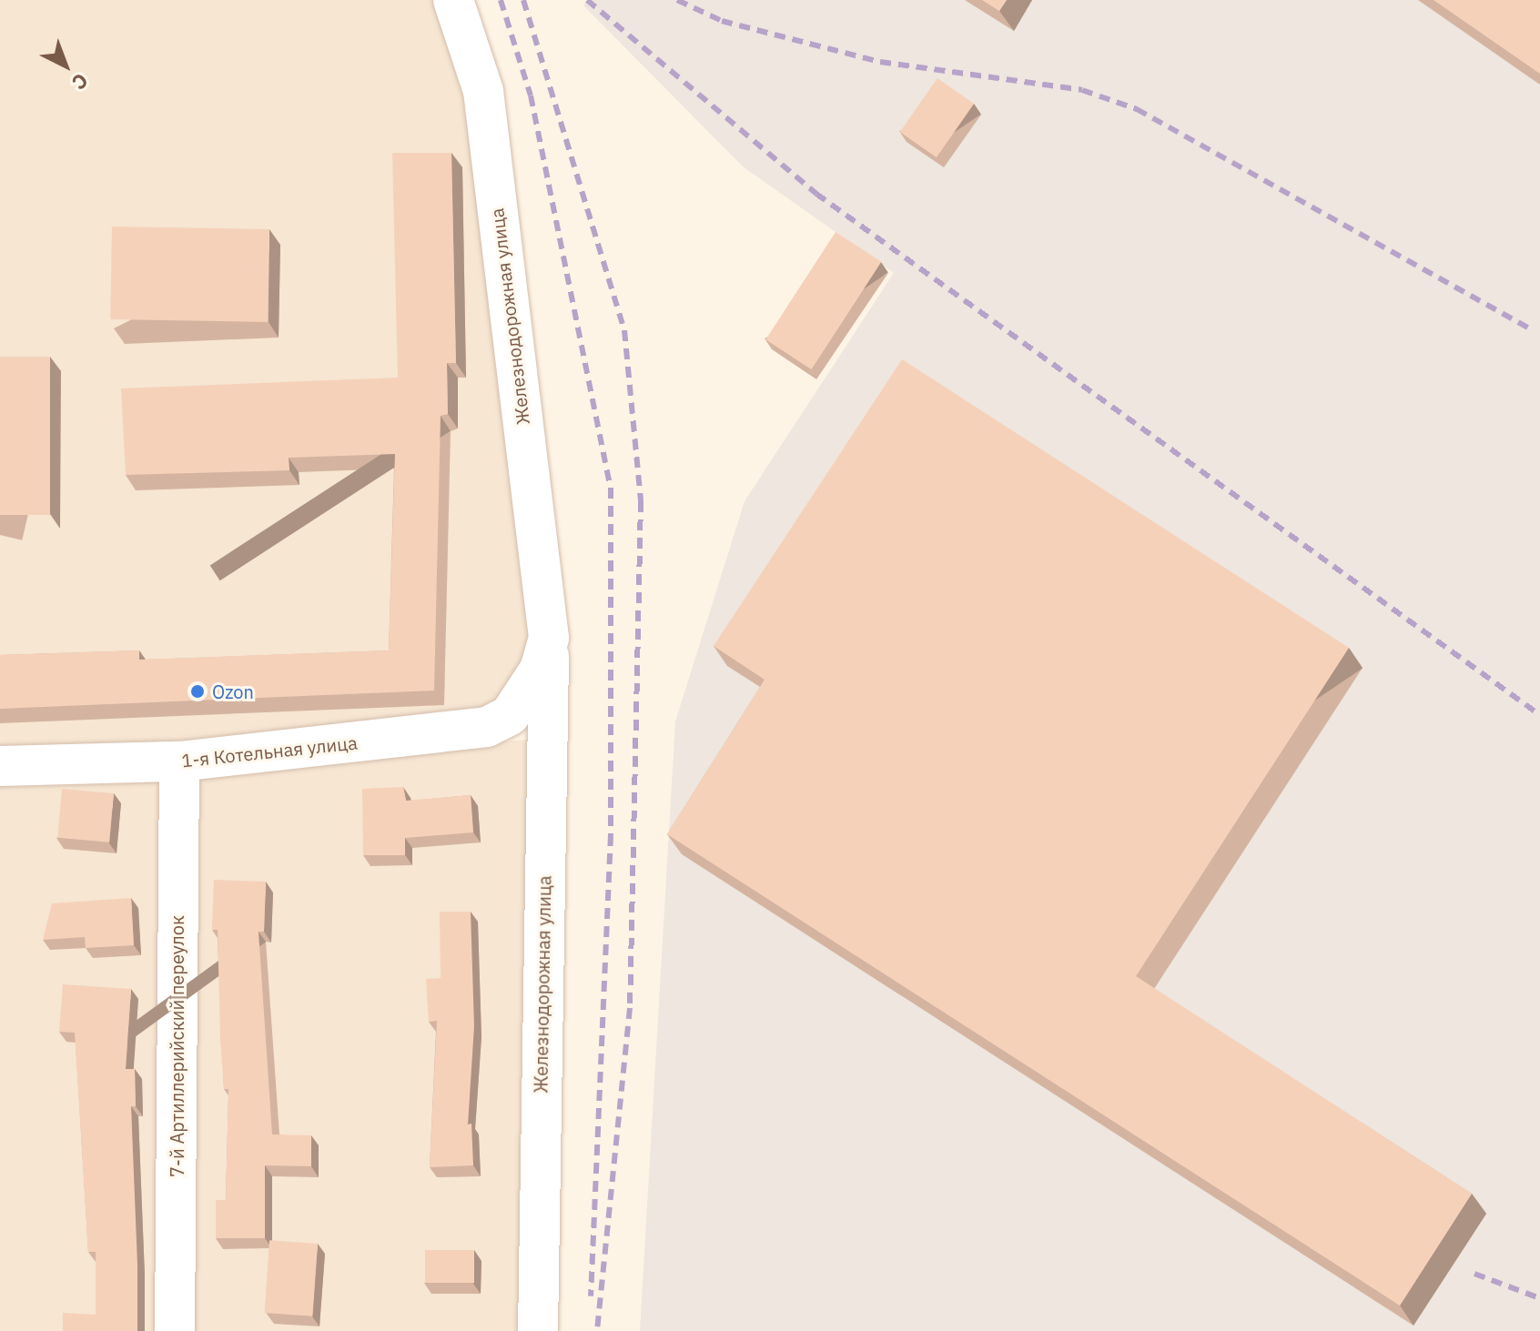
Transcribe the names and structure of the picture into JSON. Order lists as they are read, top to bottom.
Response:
{
  "streets": {
    "street": ["Железнодорожная улица", "1-я Котельная улица", "7-й Артиллерийский переулок"]
  },
  "crossings": [
    ["Железнодорожная улица", "1-я Котельная улица"],
    ["1-я Котельная улица", "7-й Артиллерийский переулок"]
  ],
  "places": ["Ozon"],
  "north": "bottom right"
}
